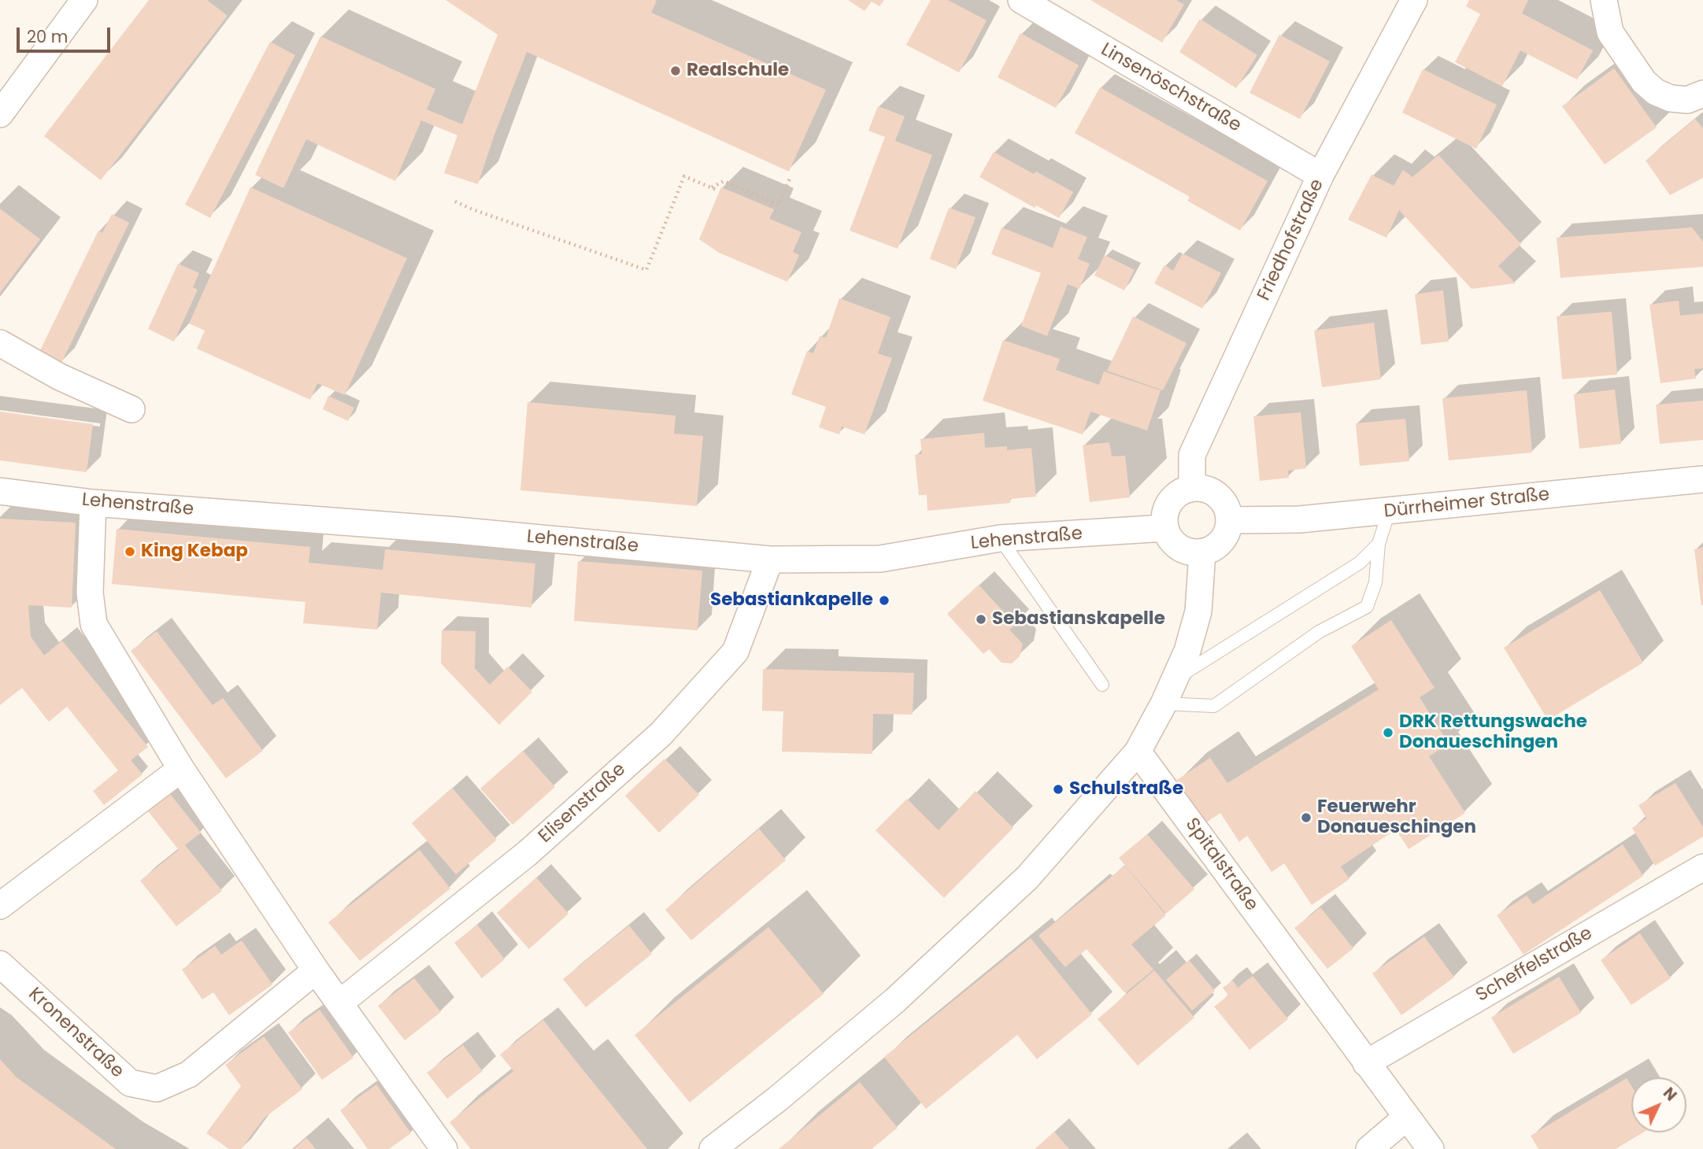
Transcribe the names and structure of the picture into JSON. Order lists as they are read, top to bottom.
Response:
{
  "streets": {
    "street": [
      "Linsenöschstraße",
      "Friedhofstraße",
      "Dürrheimer Straße",
      "Lehenstraße",
      "Elisenstraße",
      "Spitalstraße",
      "Scheffelstraße",
      "Kronenstraße"
    ]
  },
  "crossings": [
    ["Linsenöschstraße", "Friedhofstraße"],
    ["Friedhofstraße", "Dürrheimer Straße"],
    ["Friedhofstraße", "Lehenstraße"],
    ["Dürrheimer Straße", "Lehenstraße"],
    ["Lehenstraße", "Elisenstraße"],
    ["Spitalstraße", "Scheffelstraße"]
  ],
  "places": [
    "Realschule",
    "King Kebap",
    "Sebastiankapelle",
    "Sebastianskapelle",
    "DRK Rettungswache Donaueschingen",
    "Schulstraße",
    "Feuerwehr Donaueschingen"
  ],
  "scale_bar": "20 m",
  "north": "top right"
}
